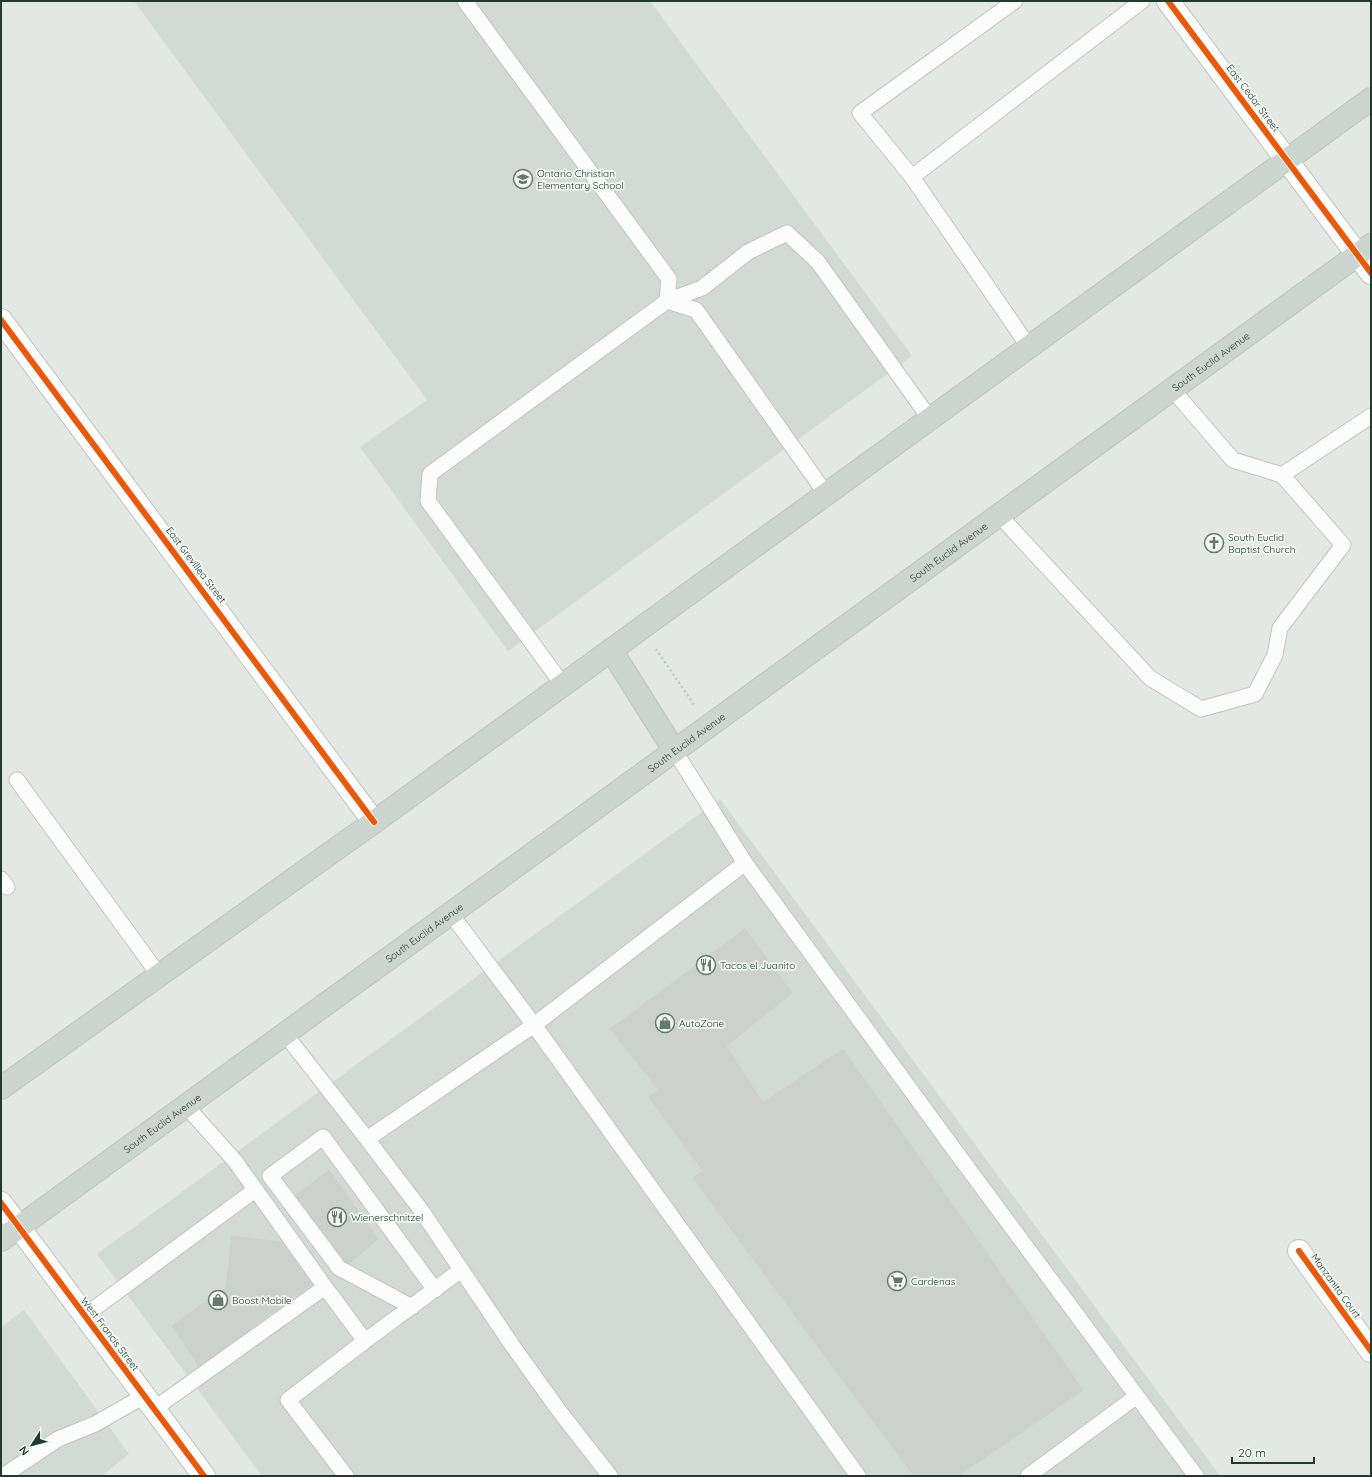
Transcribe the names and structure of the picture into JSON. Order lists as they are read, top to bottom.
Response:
{
  "streets": {
    "main road": ["South Euclid Avenue"],
    "street": [
      "East Cedar Street",
      "East Grevillea Street",
      "Manzanita Court",
      "West Francis Street"
    ]
  },
  "crossings": [
    ["East Cedar Street", "South Euclid Avenue"],
    ["South Euclid Avenue", "West Francis Street"]
  ],
  "places": {
    "school or university": ["Ontario Christian Elementary School"],
    "church": ["South Euclid Baptist Church"],
    "restaurant": ["Tacos el Juanito", "Wienerschnitzel"],
    "shop": ["AutoZone", "Boost Mobile"],
    "supermarket": ["Cardenas"]
  },
  "scale_bar": "20 m",
  "north": "bottom left"
}
